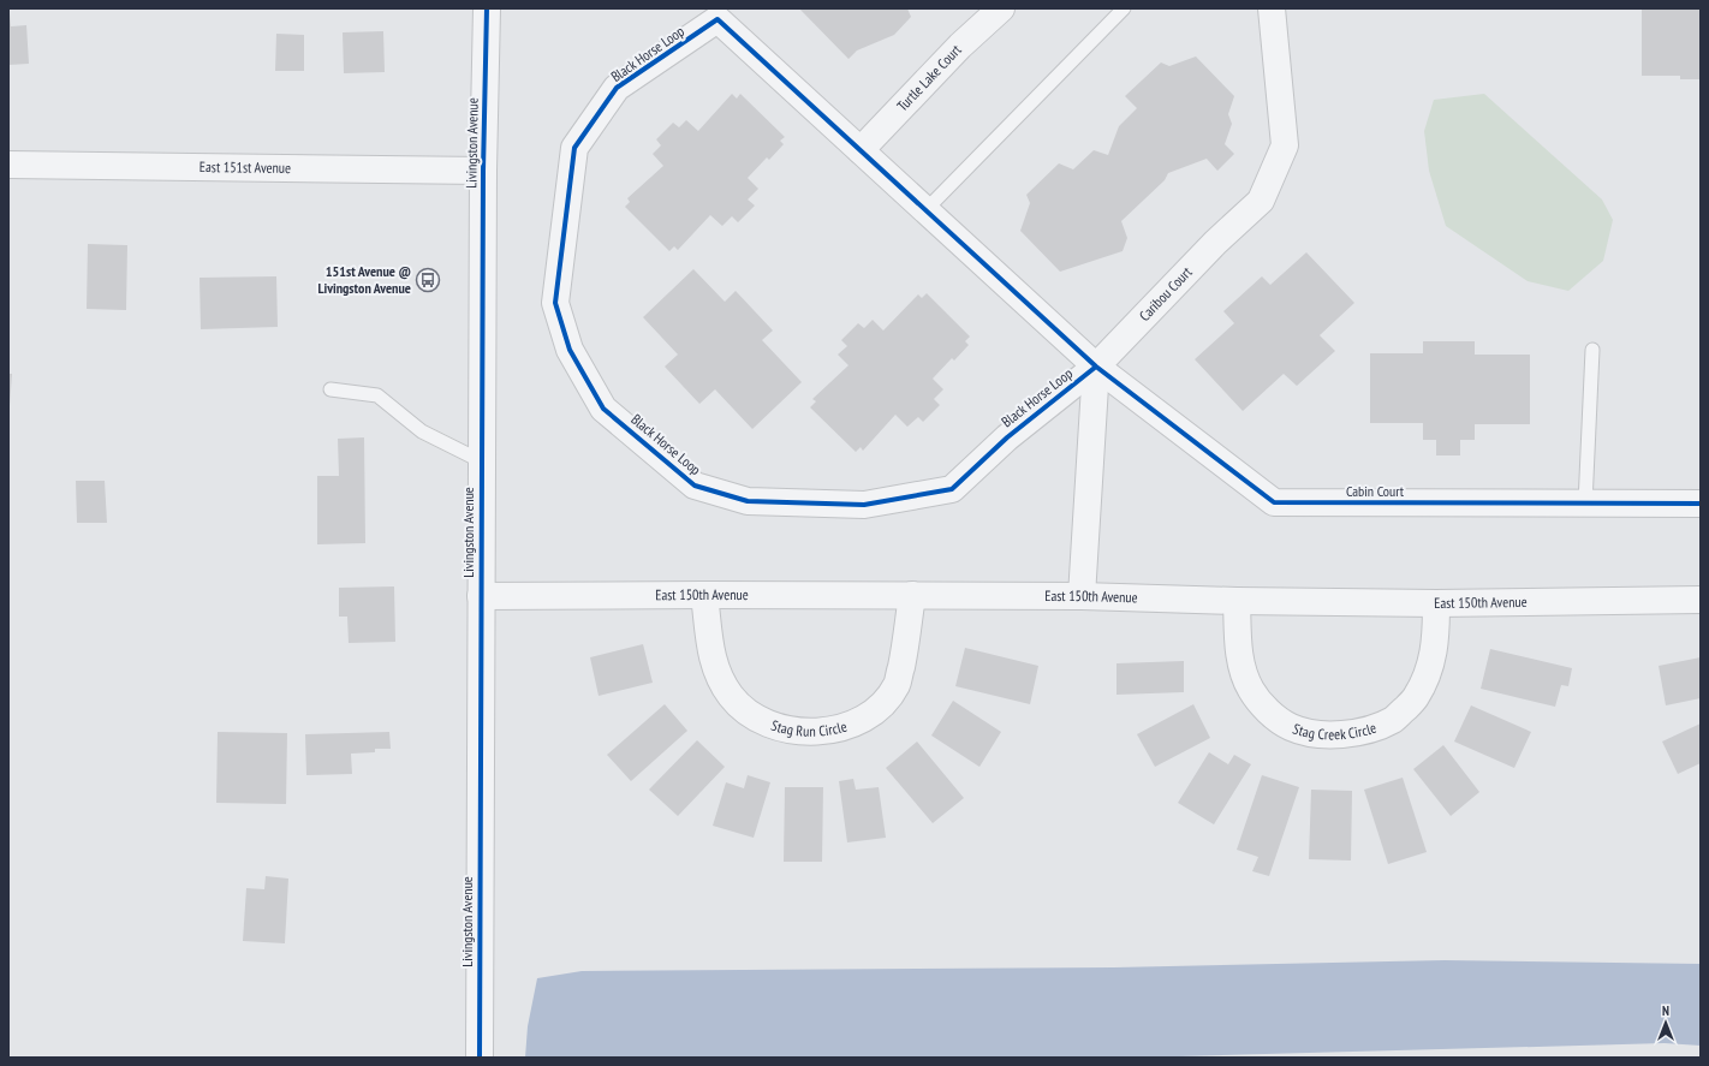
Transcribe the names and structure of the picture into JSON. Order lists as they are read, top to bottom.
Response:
{
  "streets": {
    "street": [
      "Black Horse Loop",
      "Turtle Lake Court",
      "Livingston Avenue",
      "East 151st Avenue",
      "Caribou Court",
      "Cabin Court",
      "East 150th Avenue",
      "Stag Run Circle",
      "Stag Creek Circle"
    ]
  },
  "crossings": [
    ["Black Horse Loop", "Turtle Lake Court"],
    ["Black Horse Loop", "Caribou Court"],
    ["Black Horse Loop", "Cabin Court"],
    ["Livingston Avenue", "East 151st Avenue"],
    ["Livingston Avenue", "East 150th Avenue"],
    ["Caribou Court", "Cabin Court"],
    ["East 150th Avenue", "Stag Run Circle"],
    ["East 150th Avenue", "Stag Creek Circle"]
  ],
  "places": {
    "bus stop": ["151st Avenue @ Livingston Avenue"]
  },
  "north": "top"
}
